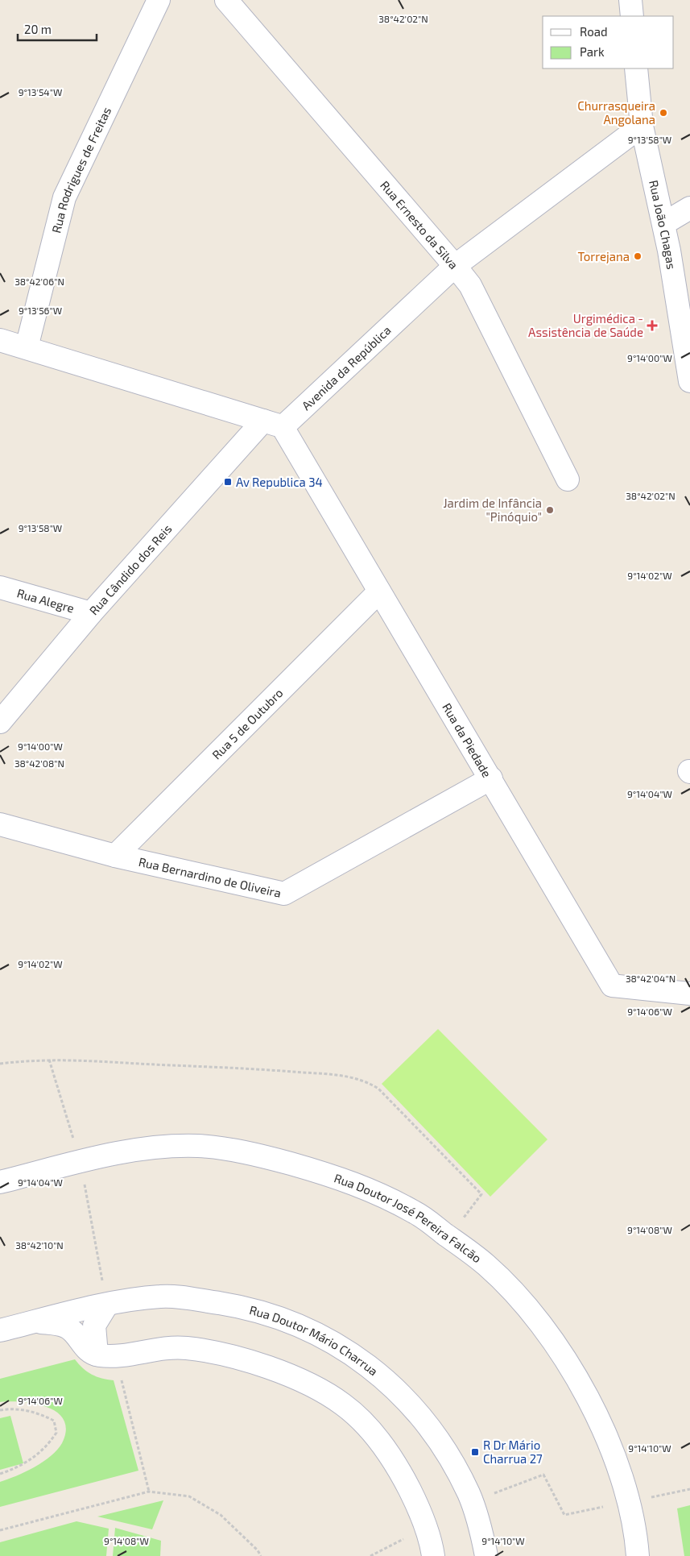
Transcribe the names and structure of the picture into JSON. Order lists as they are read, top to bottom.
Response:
{
  "streets": {
    "street": [
      "Rua Rodrigues de Freitas",
      "Rua João Chagas",
      "Rua Ernesto da Silva",
      "Avenida da República",
      "Rua Cândido dos Reis",
      "Rua Alegre",
      "Rua 5 de Outubro",
      "Rua da Piedade",
      "Rua Bernardino de Oliveira",
      "Rua Doutor José Pereira Falcão",
      "Rua Doutor Mário Charrua"
    ]
  },
  "crossings": [
    ["Rua João Chagas", "Avenida da República"],
    ["Rua Ernesto da Silva", "Avenida da República"],
    ["Avenida da República", "Rua Cândido dos Reis"],
    ["Avenida da República", "Rua da Piedade"],
    ["Rua Cândido dos Reis", "Rua Alegre"],
    ["Rua Cândido dos Reis", "Rua da Piedade"],
    ["Rua 5 de Outubro", "Rua da Piedade"],
    ["Rua 5 de Outubro", "Rua Bernardino de Oliveira"],
    ["Rua da Piedade", "Rua Bernardino de Oliveira"]
  ],
  "places": {
    "other": ["Churrasqueira Angolana", "Torrejana", "Jardim de Infância \"Pinóquio\""],
    "health": ["Urgimédica - Assistência de Saúde"],
    "transit": ["Av Republica 34", "R Dr Mário Charrua 27"]
  },
  "legend": ["Road", "Park"],
  "scale_bar": "20 m",
  "coordinates": [
    "38°42'02\"N",
    "9°13'54\"W",
    "9°13'58\"W",
    "38°42'06\"N",
    "9°13'56\"W",
    "9°14'00\"W",
    "9°14'02\"W",
    "38°42'08\"N",
    "9°14'04\"W",
    "38°42'04\"N",
    "9°14'06\"W",
    "9°14'08\"W",
    "38°42'10\"N",
    "9°14'10\"W"
  ]
}
